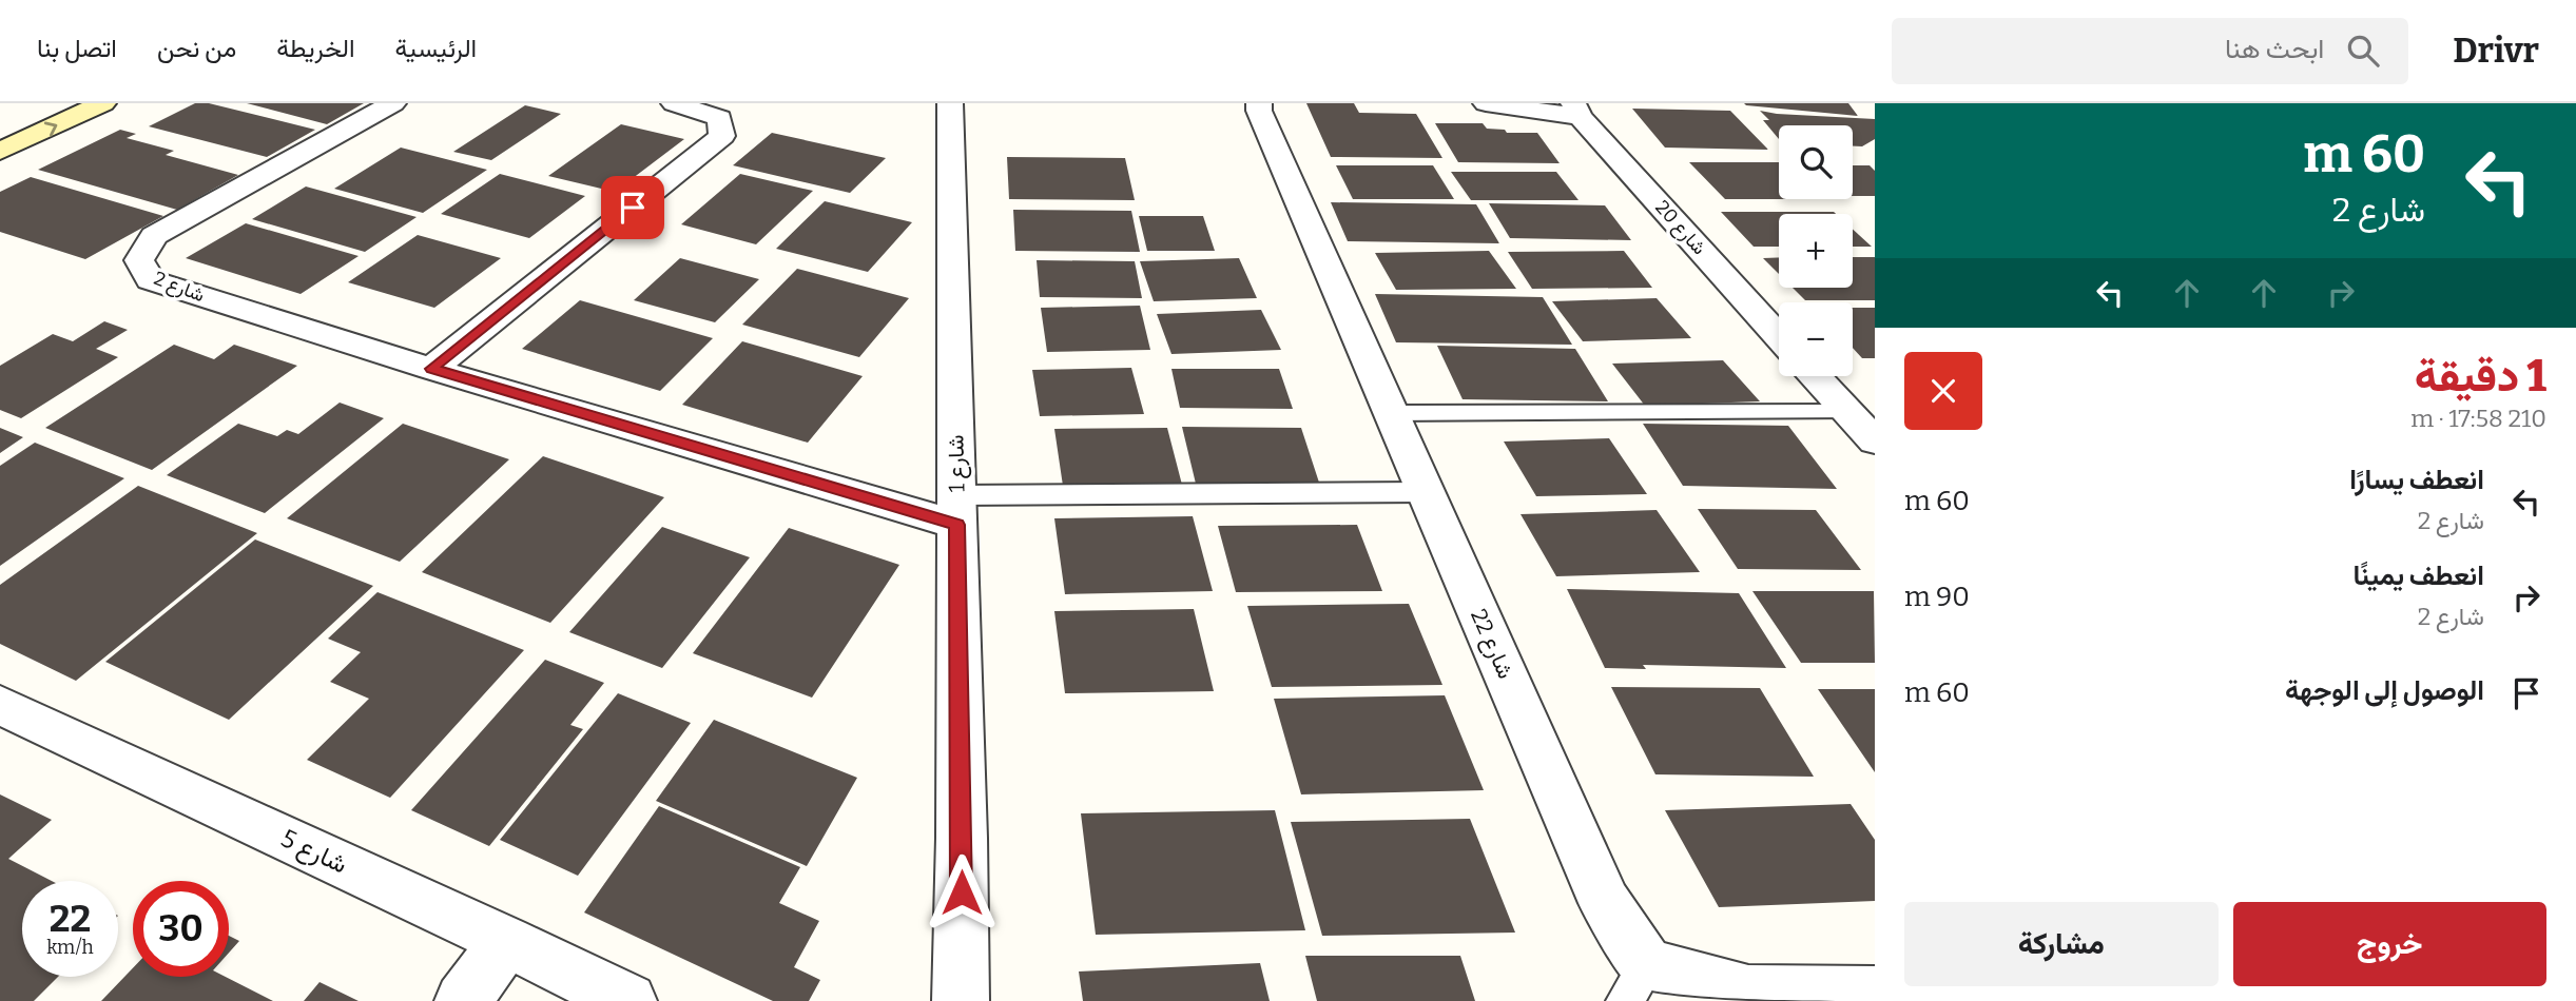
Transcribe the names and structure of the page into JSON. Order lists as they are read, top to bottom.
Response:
{
  "streets": {
    "street": [
      "شارع 20",
      "شارع 2",
      "شارع 1",
      "شارع 22",
      "شارع 5"
    ]
  },
  "crossings": [
    ["شارع 2", "شارع 1"]
  ],
  "page": {
    "header": "Drivr",
    "search": "ابحث هنا",
    "nav": [
      "الرئيسية",
      "الخريطة",
      "من نحن",
      "اتصل بنا"
    ],
    "turn": ["60 m", "شارع 2"],
    "map_buttons": ["+", "−"],
    "heading": ["1 دقيقة", "210 m · 17:58"],
    "list": [
      {
        "name": "انعطف يسارًا",
        "note": "شارع 2",
        "value": "60 m"
      },
      {
        "name": "انعطف يمينًا",
        "note": "شارع 2",
        "value": "90 m"
      },
      {
        "name": "الوصول إلى الوجهة",
        "value": "60 m"
      }
    ],
    "speed": "22 km/h",
    "limit": "30",
    "buttons": ["خروج", "مشاركة"]
  }
}
